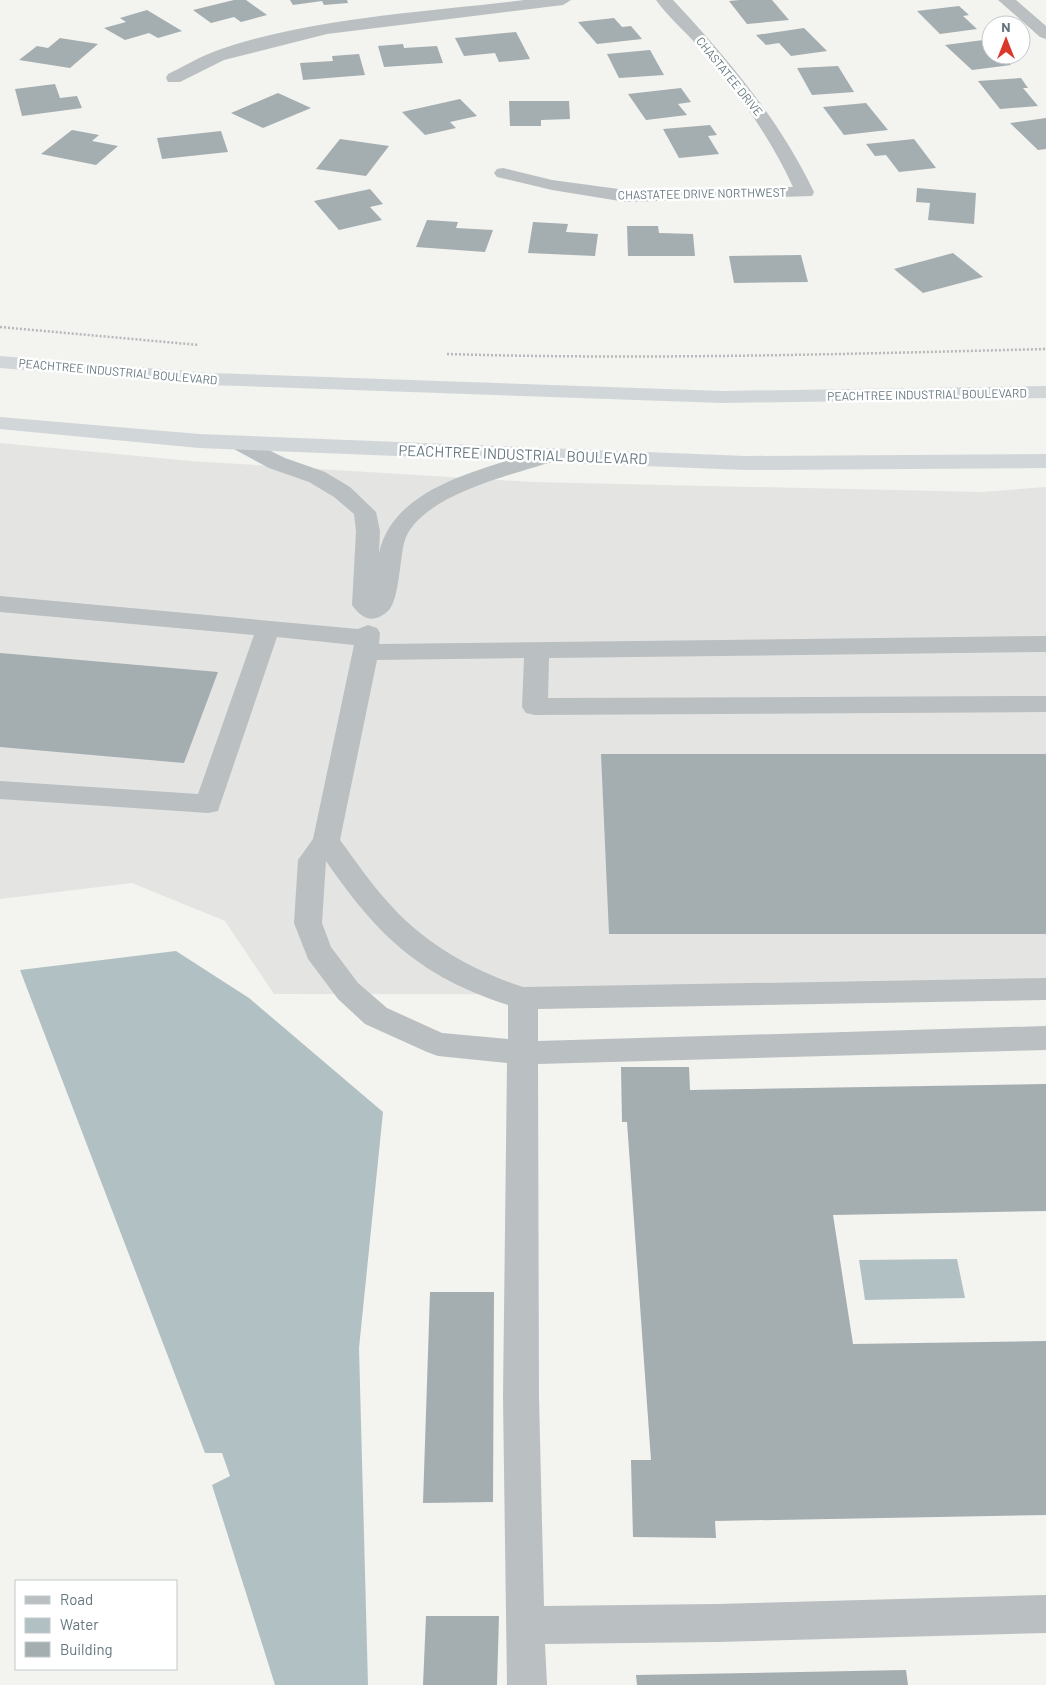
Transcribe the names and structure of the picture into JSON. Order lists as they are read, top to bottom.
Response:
{
  "streets": {
    "highway": ["PEACHTREE INDUSTRIAL BOULEVARD"],
    "street": ["CHASTATEE DRIVE", "CHASTATEE DRIVE NORTHWEST"]
  },
  "crossings": [
    ["CHASTATEE DRIVE", "CHASTATEE DRIVE NORTHWEST"]
  ],
  "legend": ["Road", "Water", "Building"],
  "north": "top"
}
